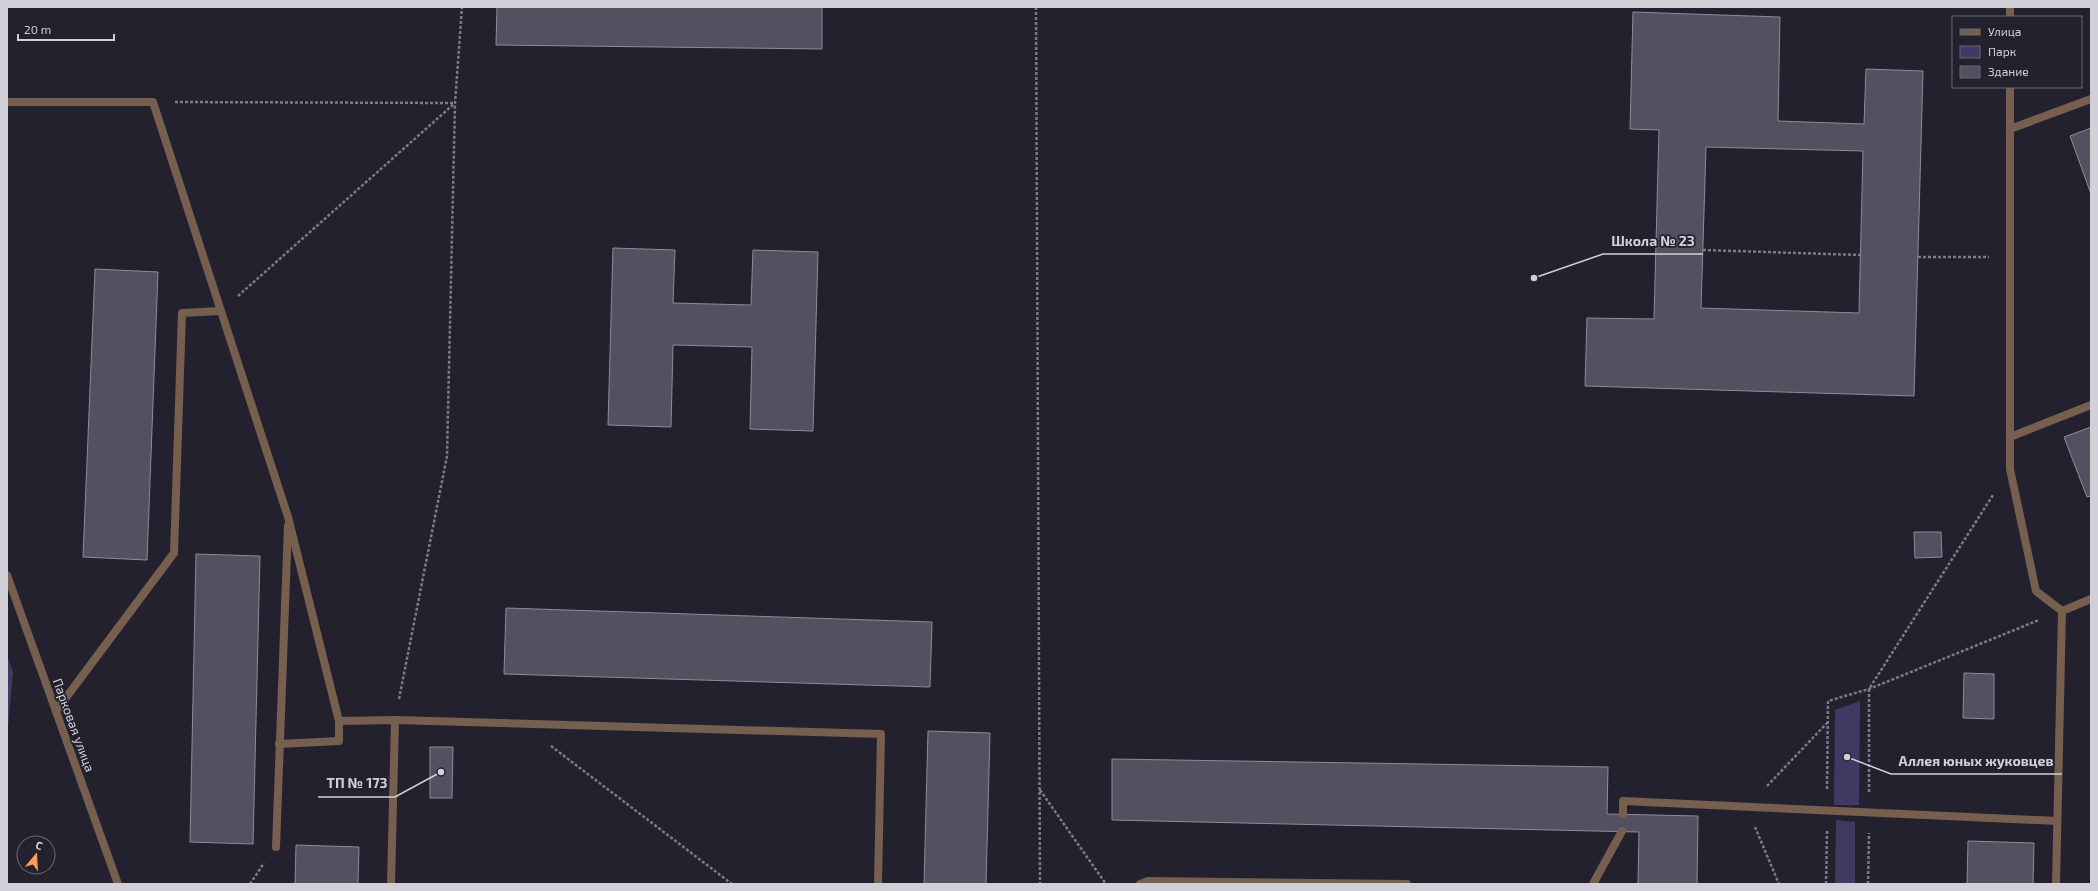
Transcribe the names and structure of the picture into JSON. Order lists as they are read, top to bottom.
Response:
{
  "streets": {
    "street": ["Парковая улица"]
  },
  "places": ["Школа № 23", "Аллея юных жуковцев", "ТП № 173"],
  "legend": ["Улица", "Парк", "Здание"],
  "scale_bar": "20 m",
  "north": "top"
}
